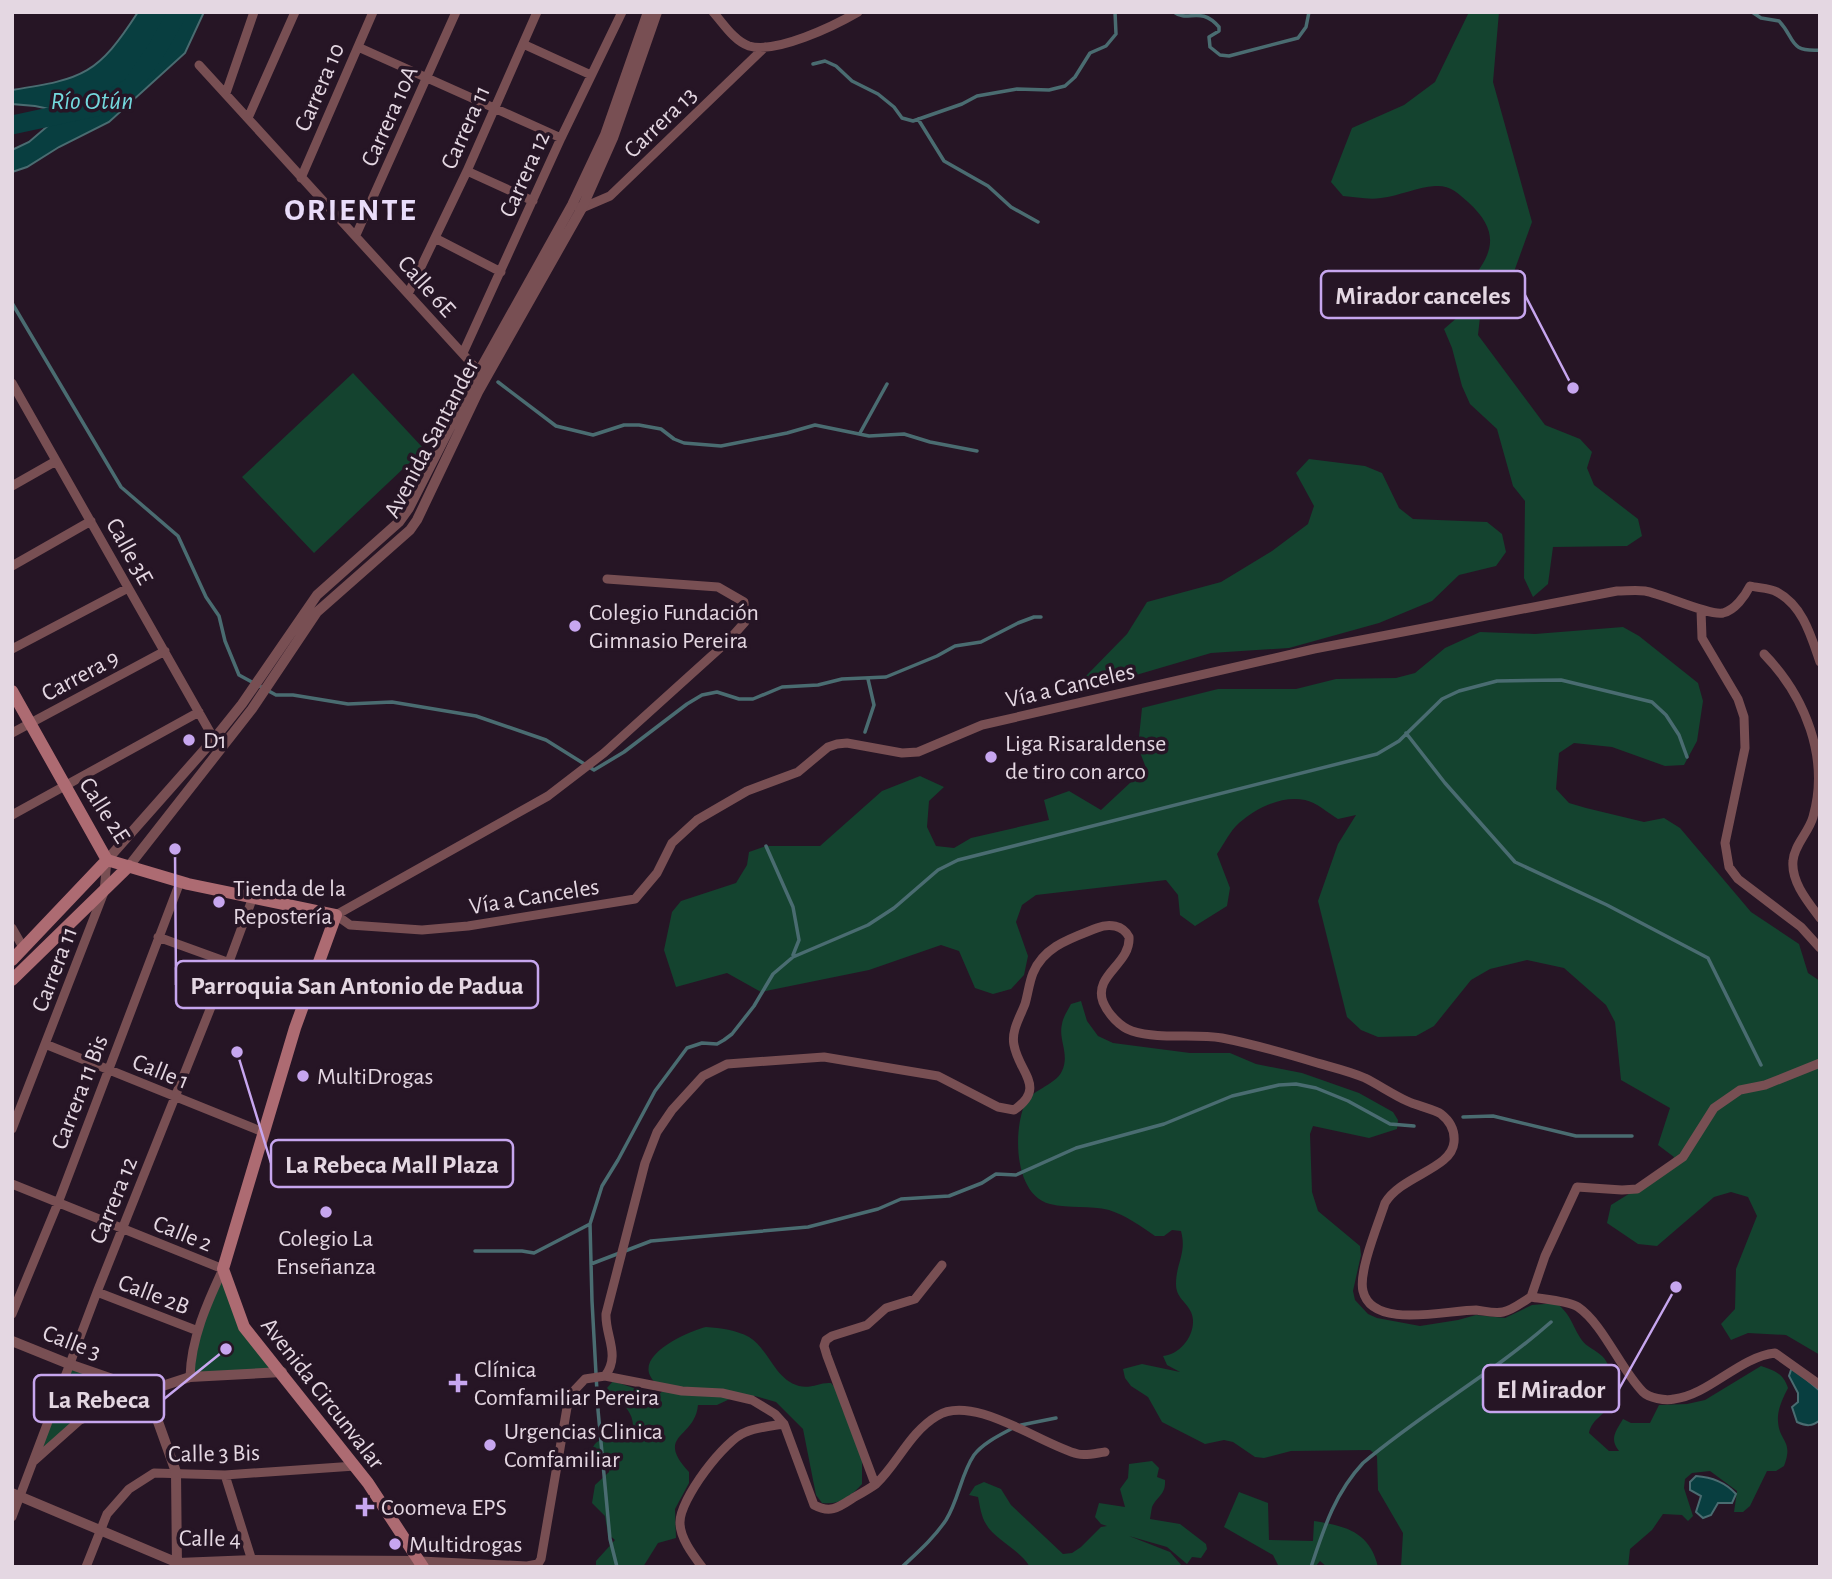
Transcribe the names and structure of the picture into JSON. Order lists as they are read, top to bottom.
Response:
{
  "streets": {
    "main road": ["Avenida Santander", "Calle 2E", "Avenida Circunvalar"],
    "street": [
      "Carrera 10",
      "Carrera 10A",
      "Carrera 13",
      "Carrera 11",
      "Carrera 12",
      "Calle 6E",
      "Calle 3E",
      "Carrera 9",
      "Vía a Canceles",
      "Calle 1",
      "Carrera 11 Bis",
      "Calle 2",
      "Calle 2B",
      "Calle 3",
      "Calle 3 Bis",
      "Calle 4"
    ]
  },
  "crossings": [
    ["Carrera 10", "Calle 6E"],
    ["Carrera 10A", "Calle 6E"],
    ["Carrera 13", "Avenida Santander"],
    ["Carrera 11", "Calle 6E"],
    ["Carrera 11", "Avenida Santander"],
    ["Carrera 11", "Calle 2E"],
    ["Carrera 11", "Calle 1"],
    ["Carrera 12", "Calle 6E"],
    ["Carrera 12", "Calle 2E"],
    ["Carrera 12", "Calle 1"],
    ["Carrera 12", "Calle 2"],
    ["Carrera 12", "Calle 2B"],
    ["Carrera 12", "Calle 3"],
    ["Carrera 12", "Calle 4"],
    ["Calle 6E", "Avenida Santander"],
    ["Avenida Santander", "Calle 3E"],
    ["Avenida Santander", "Calle 2E"],
    ["Calle 3E", "Carrera 9"],
    ["Carrera 9", "Calle 2E"],
    ["Vía a Canceles", "Calle 2E"],
    ["Calle 2E", "Carrera 11 Bis"],
    ["Calle 1", "Carrera 11 Bis"],
    ["Carrera 11 Bis", "Calle 2"],
    ["Calle 2", "Avenida Circunvalar"],
    ["Avenida Circunvalar", "Calle 3 Bis"],
    ["Avenida Circunvalar", "Calle 4"],
    ["Calle 3 Bis", "Calle 4"]
  ],
  "districts": ["ORIENTE"],
  "water": ["Río Otún"],
  "places": {
    "other": [
      "Mirador canceles",
      "Colegio Fundación Gimnasio Pereira",
      "D1",
      "Liga Risaraldense de tiro con arco",
      "Parroquia San Antonio de Padua",
      "Tienda de la Repostería",
      "La Rebeca Mall Plaza",
      "MultiDrogas",
      "Colegio La Enseñanza",
      "El Mirador",
      "La Rebeca",
      "Urgencias Clinica Comfamiliar",
      "Multidrogas"
    ],
    "health": ["Clínica Comfamiliar Pereira", "Coomeva EPS"]
  }
}
